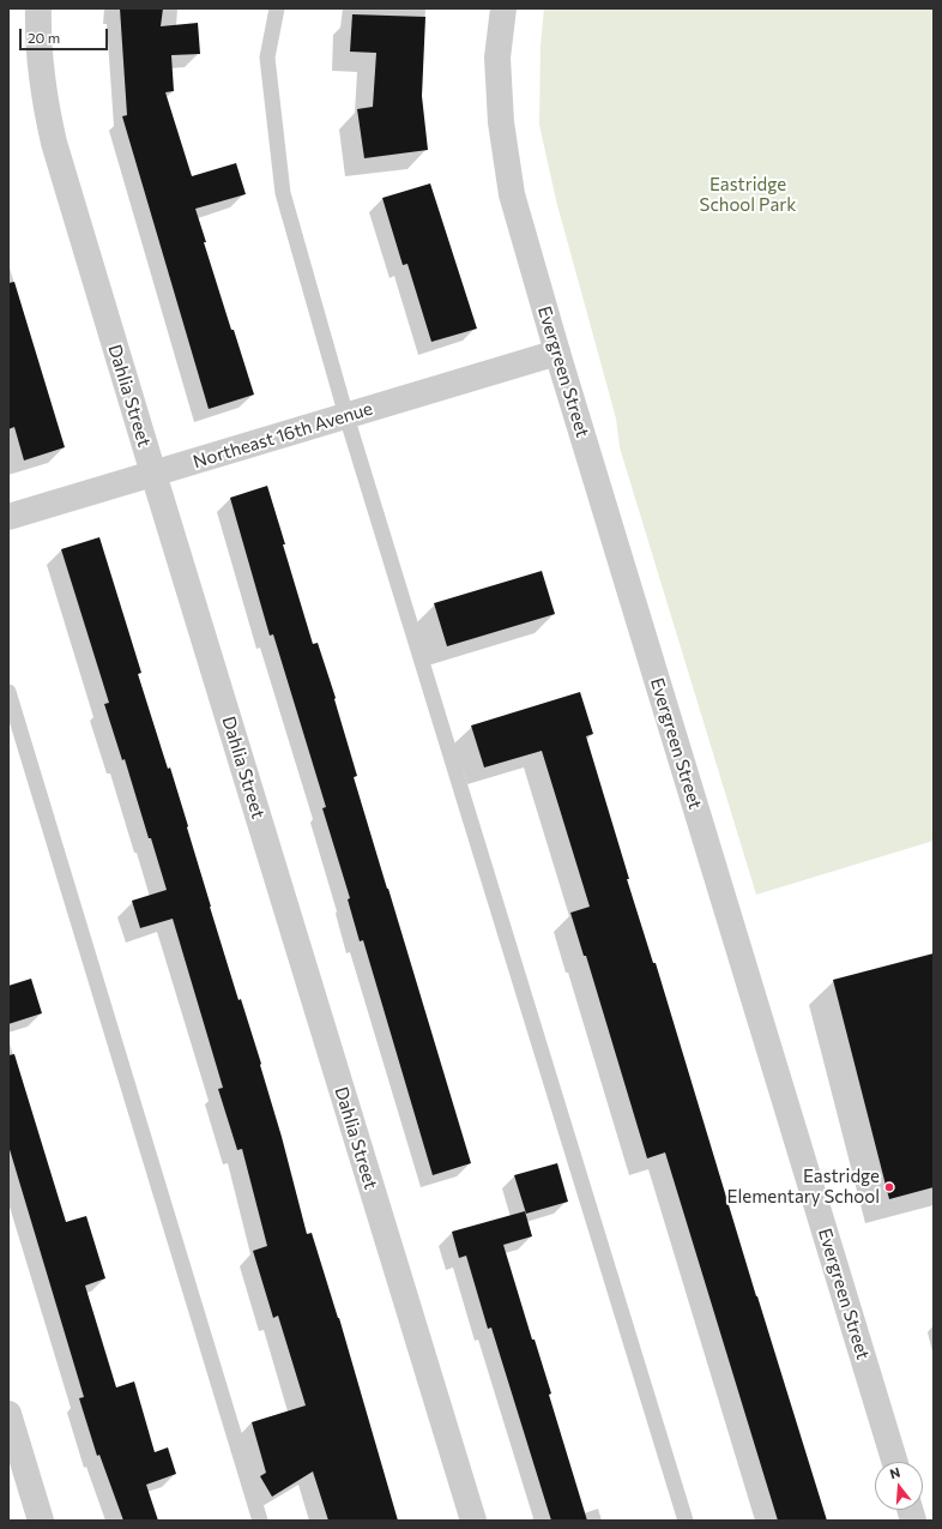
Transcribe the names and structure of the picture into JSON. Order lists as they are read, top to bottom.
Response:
{
  "streets": {
    "street": ["Evergreen Street", "Dahlia Street", "Northeast 16th Avenue"]
  },
  "crossings": [
    ["Evergreen Street", "Northeast 16th Avenue"],
    ["Dahlia Street", "Northeast 16th Avenue"]
  ],
  "parks": ["Eastridge School Park"],
  "places": ["Eastridge Elementary School"],
  "scale_bar": "20 m",
  "north": "top"
}
